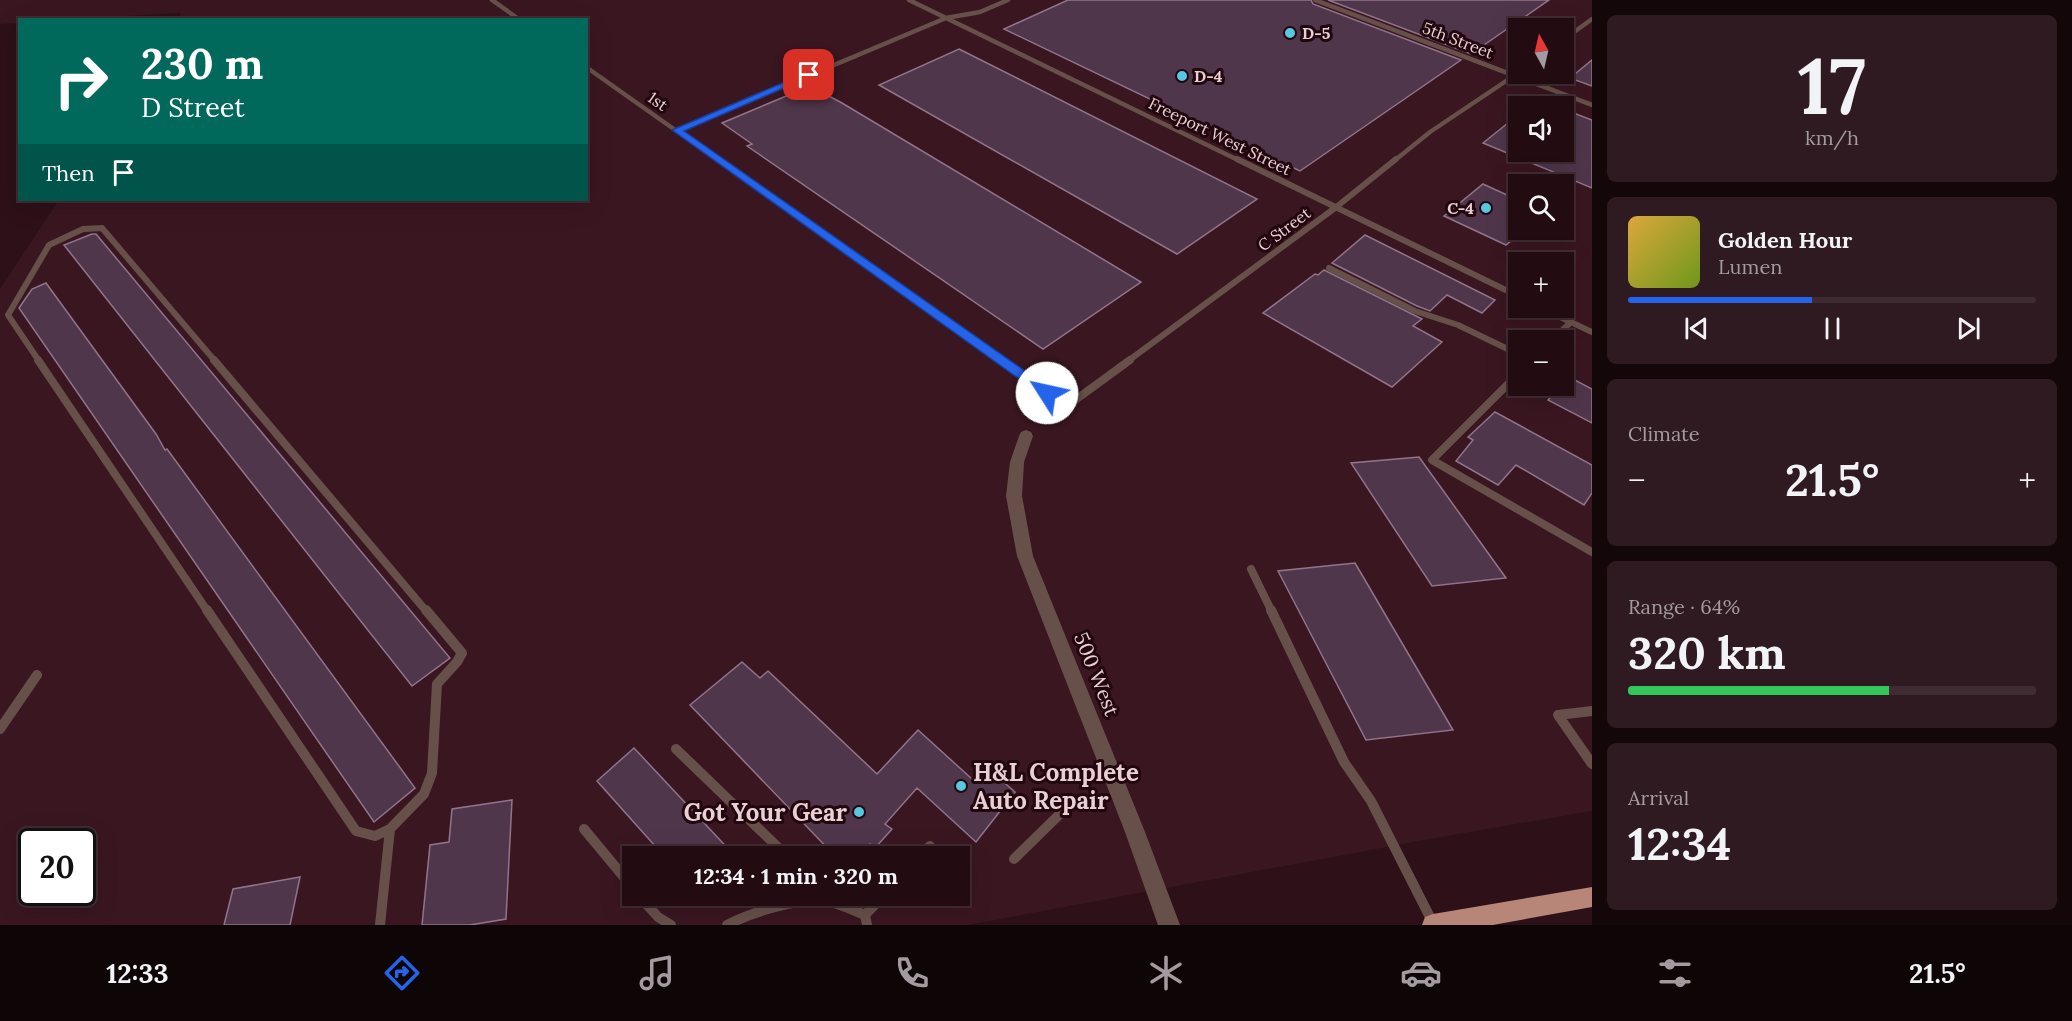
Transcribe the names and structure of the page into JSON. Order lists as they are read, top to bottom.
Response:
{
  "streets": {
    "street": ["500 West"],
    "lane": [
      "5th Street",
      "1st",
      "Freeport West Street",
      "C Street"
    ]
  },
  "crossings": [
    ["1st", "C Street"],
    ["Freeport West Street", "C Street"]
  ],
  "places": [
    "D-5",
    "D-4",
    "C-4",
    "H&L Complete Auto Repair",
    "Got Your Gear"
  ],
  "north": "top",
  "page": {
    "tile": [
      ["17", "km/h"],
      "Climate",
      ["Range · 64%", "320 km"],
      ["Arrival", "12:34"]
    ],
    "map_buttons": ["+", "−"],
    "turn": ["230 m", "D Street"],
    "then": "Then",
    "song": ["Golden Hour", "Lumen"],
    "heat": ["−", "21.5°", "+"],
    "limit": "20",
    "trip": "12:34 · 1 min · 320 m",
    "tabs": ["12:33", "21.5°"]
  }
}
